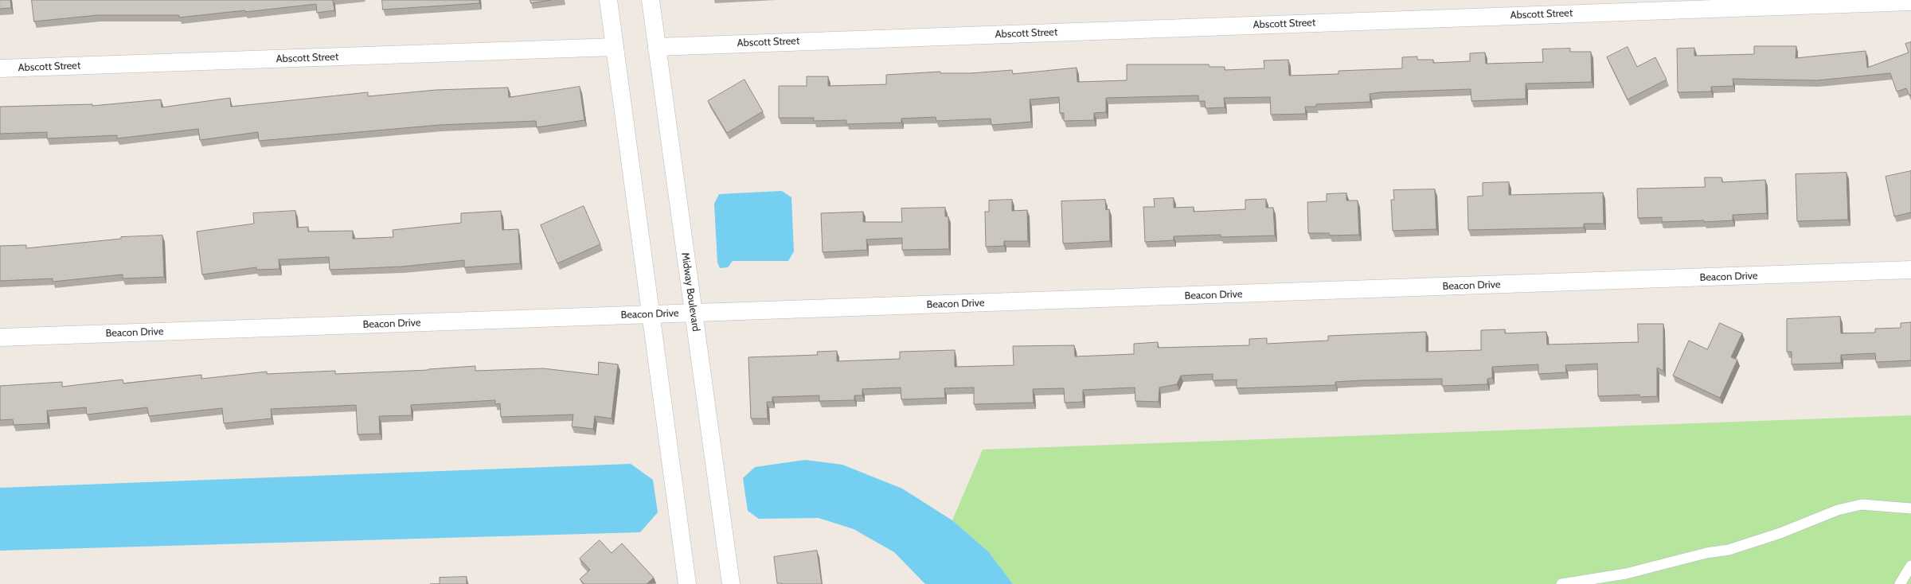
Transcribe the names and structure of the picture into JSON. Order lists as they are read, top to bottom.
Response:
{
  "streets": {
    "street": ["Abscott Street", "Beacon Drive", "Midway Boulevard"]
  },
  "crossings": [
    ["Abscott Street", "Midway Boulevard"],
    ["Beacon Drive", "Midway Boulevard"]
  ]
}
